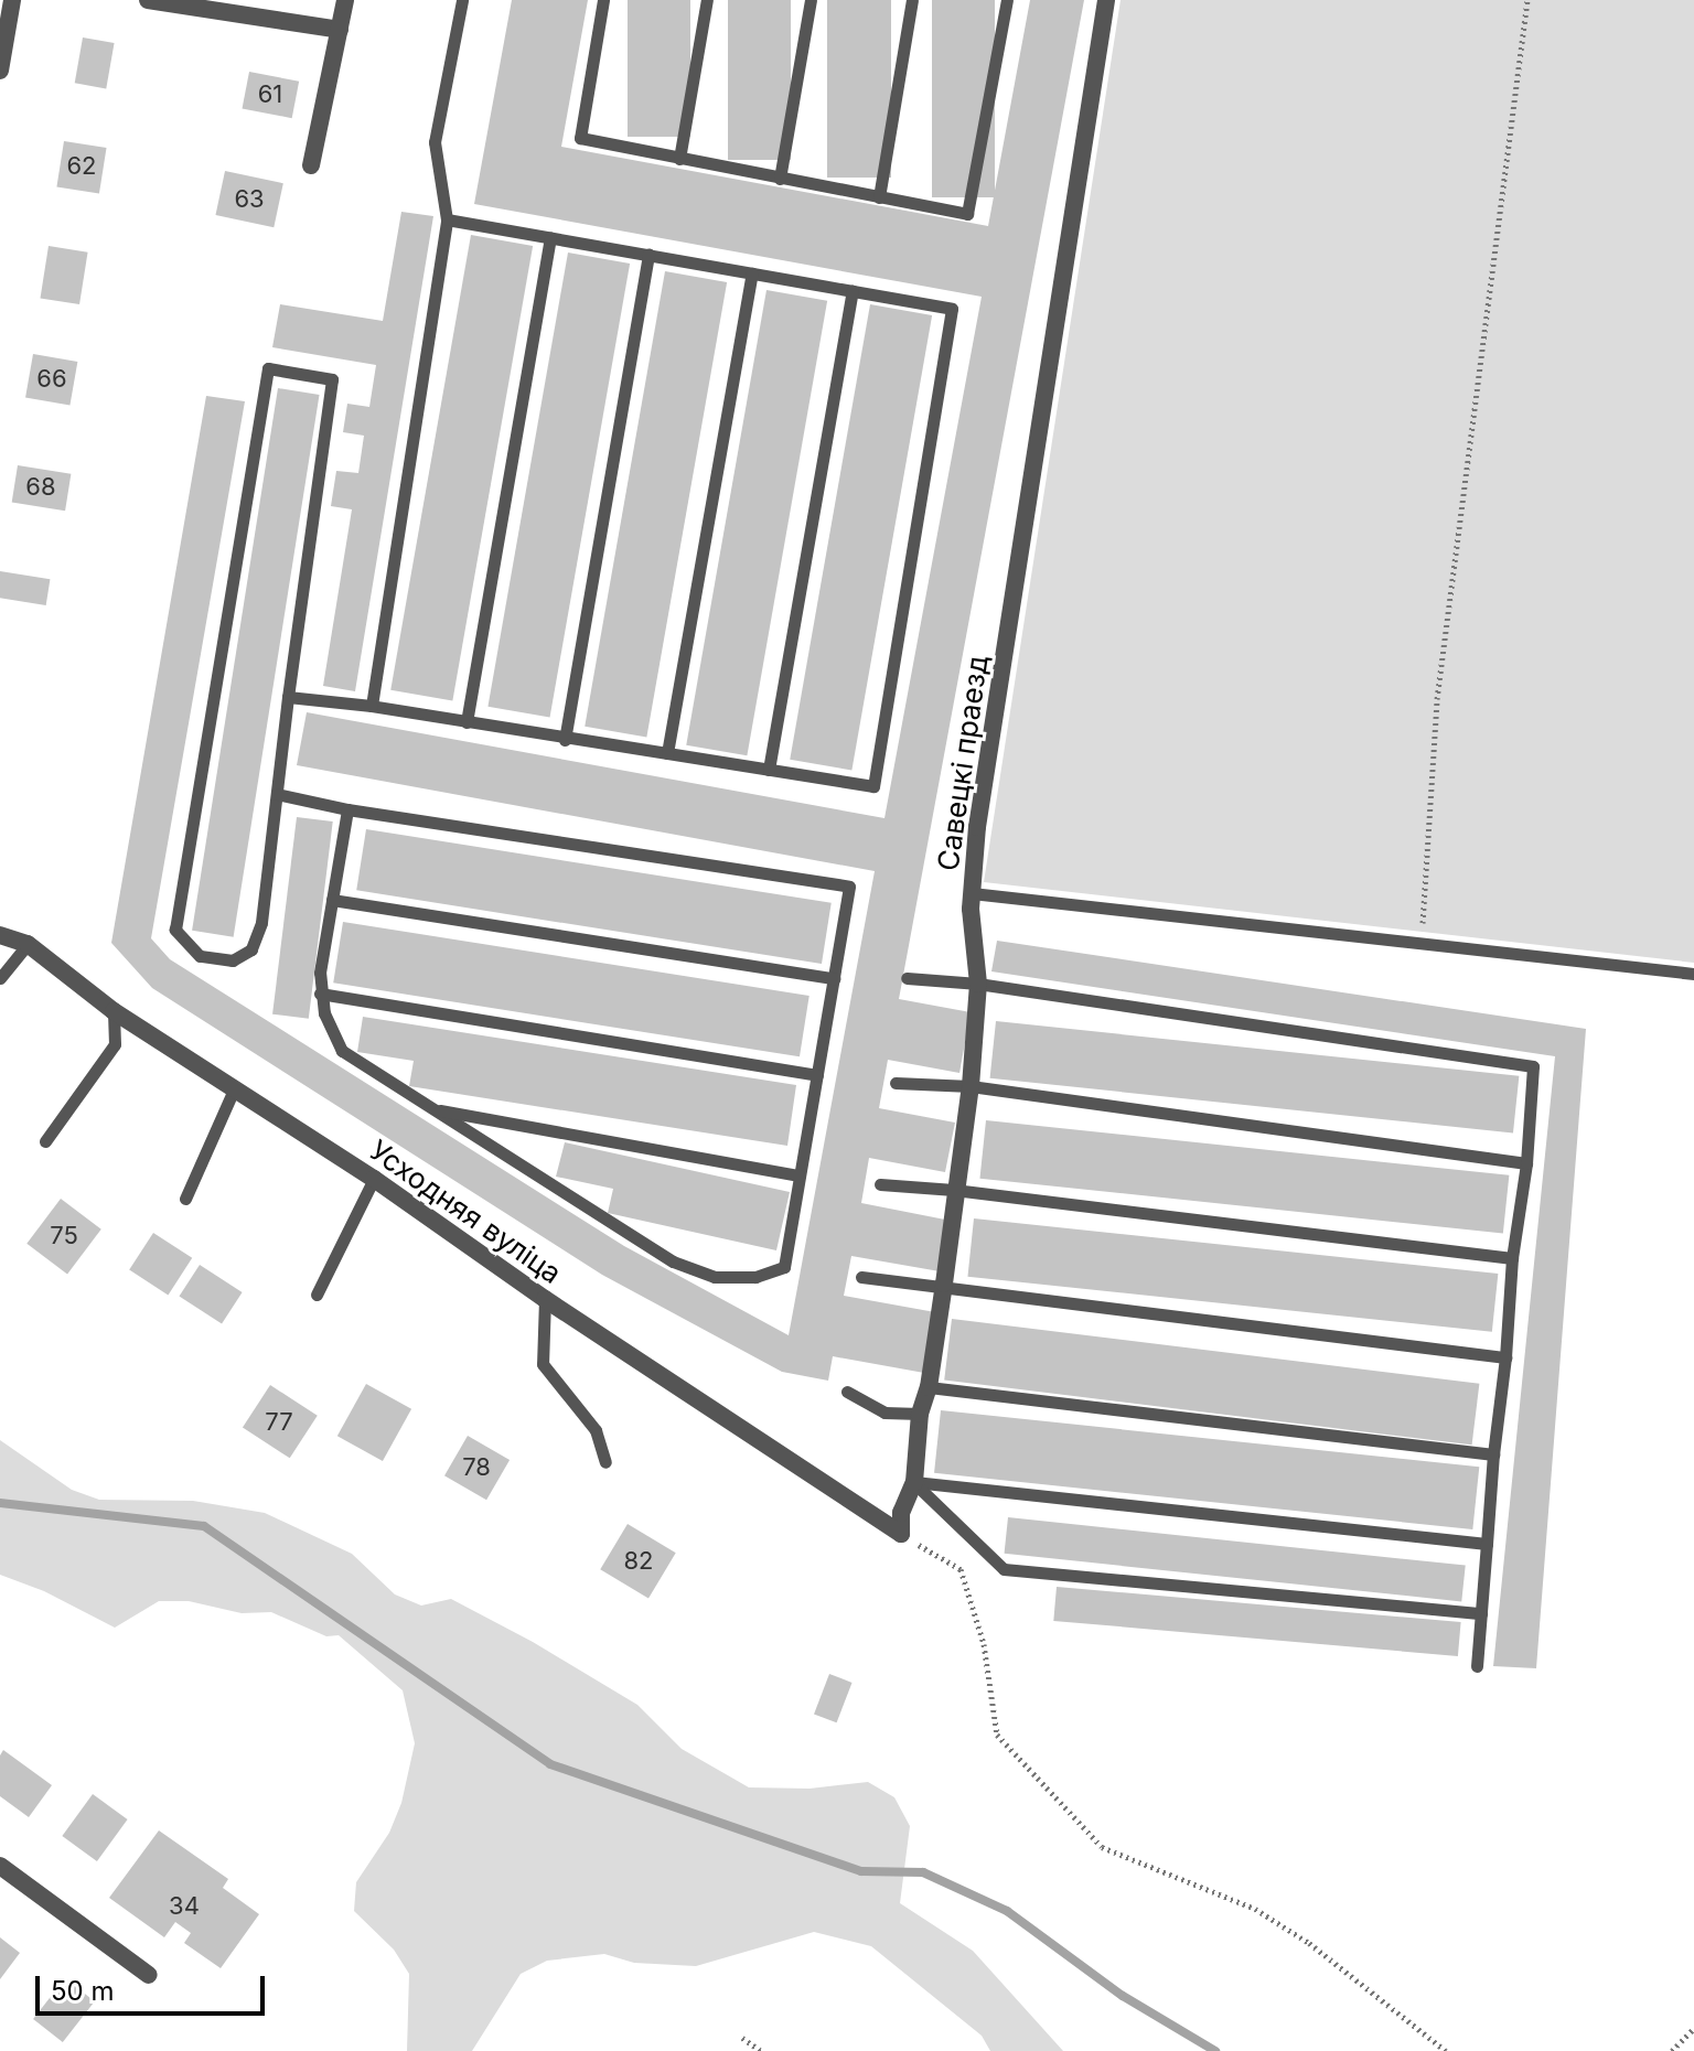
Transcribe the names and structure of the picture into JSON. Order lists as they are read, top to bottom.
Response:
{
  "streets": {
    "street": ["Савецкі праезд", "Усходняя вуліца"]
  },
  "crossings": [
    ["Савецкі праезд", "Усходняя вуліца"]
  ],
  "house_numbers": [
    "61",
    "62",
    "63",
    "66",
    "68",
    "75",
    "77",
    "78",
    "82",
    "34"
  ],
  "scale_bar": "50 m"
}
